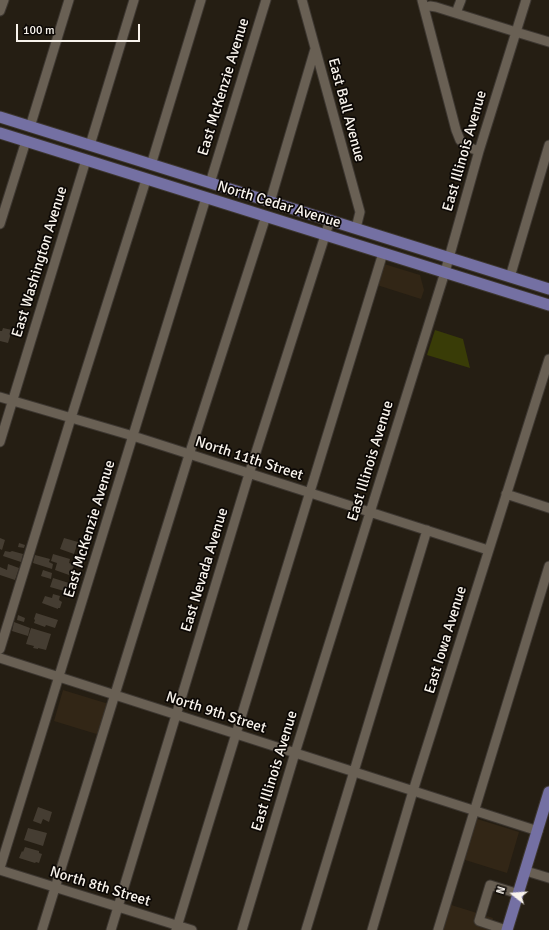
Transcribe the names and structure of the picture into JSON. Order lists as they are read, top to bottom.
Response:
{
  "streets": {
    "main road": ["North Cedar Avenue"],
    "street": [
      "East McKenzie Avenue",
      "East Ball Avenue",
      "East Illinois Avenue",
      "East Washington Avenue",
      "North 11th Street",
      "East Nevada Avenue",
      "East Iowa Avenue",
      "North 9th Street",
      "North 8th Street"
    ]
  },
  "crossings": [
    ["East McKenzie Avenue", "North Cedar Avenue"],
    ["East McKenzie Avenue", "North 11th Street"],
    ["East McKenzie Avenue", "North 9th Street"],
    ["East McKenzie Avenue", "North 8th Street"],
    ["East Ball Avenue", "North Cedar Avenue"],
    ["East Illinois Avenue", "North Cedar Avenue"],
    ["East Illinois Avenue", "North 11th Street"],
    ["East Illinois Avenue", "North 9th Street"],
    ["North Cedar Avenue", "East Washington Avenue"],
    ["North Cedar Avenue", "East Nevada Avenue"],
    ["East Washington Avenue", "North 11th Street"],
    ["North 11th Street", "East Nevada Avenue"],
    ["North 11th Street", "East Iowa Avenue"],
    ["East Nevada Avenue", "North 9th Street"],
    ["East Nevada Avenue", "North 8th Street"],
    ["East Iowa Avenue", "North 9th Street"]
  ],
  "scale_bar": "100 m",
  "north": "left"
}
